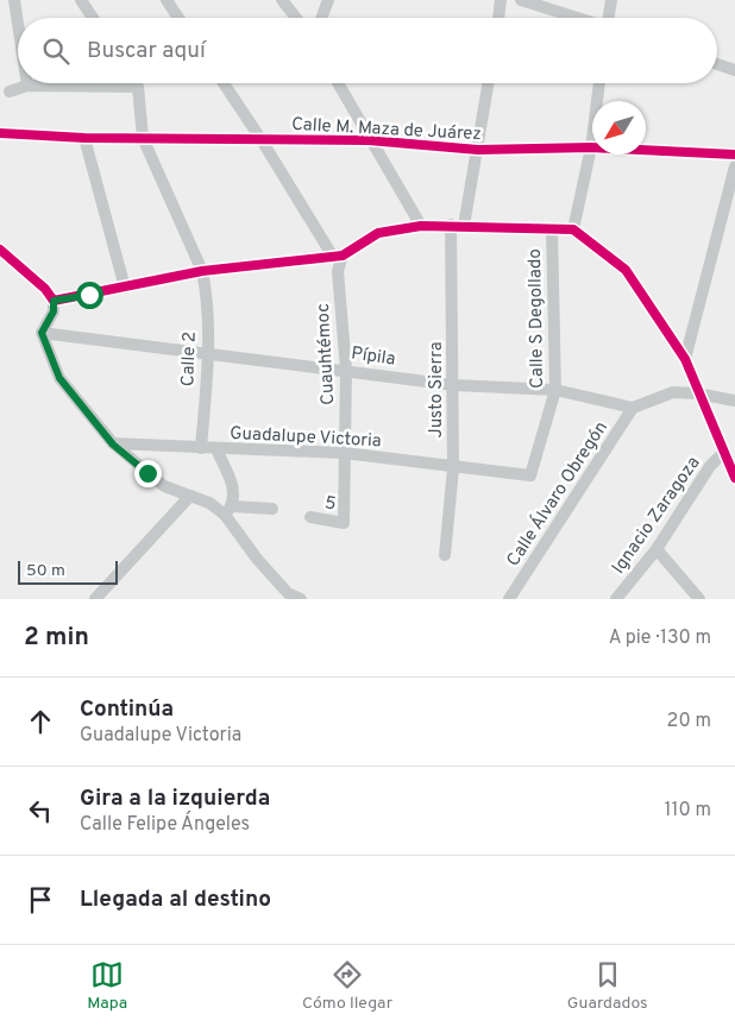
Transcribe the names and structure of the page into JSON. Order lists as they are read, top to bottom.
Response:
{
  "streets": {
    "street": [
      "Calle M. Maza de Juárez",
      "Calle S Degollado",
      "Cuauhtémoc",
      "Pípila",
      "Calle 2",
      "Justo Sierra",
      "Guadalupe Victoria",
      "Calle Álvaro Obregón",
      "5",
      "Ignacio Zaragoza"
    ]
  },
  "crossings": [
    ["Calle M. Maza de Juárez", "Calle 2"],
    ["Calle S Degollado", "Pípila"],
    ["Calle S Degollado", "Guadalupe Victoria"],
    ["Cuauhtémoc", "Pípila"],
    ["Cuauhtémoc", "Guadalupe Victoria"],
    ["Cuauhtémoc", "5"],
    ["Pípila", "Calle 2"],
    ["Pípila", "Justo Sierra"],
    ["Pípila", "Calle Álvaro Obregón"],
    ["Calle 2", "Guadalupe Victoria"],
    ["Justo Sierra", "Guadalupe Victoria"]
  ],
  "scale_bar": "50 m",
  "north": "bottom left",
  "page": {
    "search": "Buscar aquí",
    "scale": "50 m",
    "heading": ["2 min", "A pie · 130 m"],
    "list": [
      ["Continúa", "Guadalupe Victoria", "20 m"],
      ["Gira a la izquierda", "Calle Felipe Ángeles", "110 m"],
      "Llegada al destino"
    ],
    "nav": ["Mapa", "Cómo llegar", "Guardados"]
  }
}
